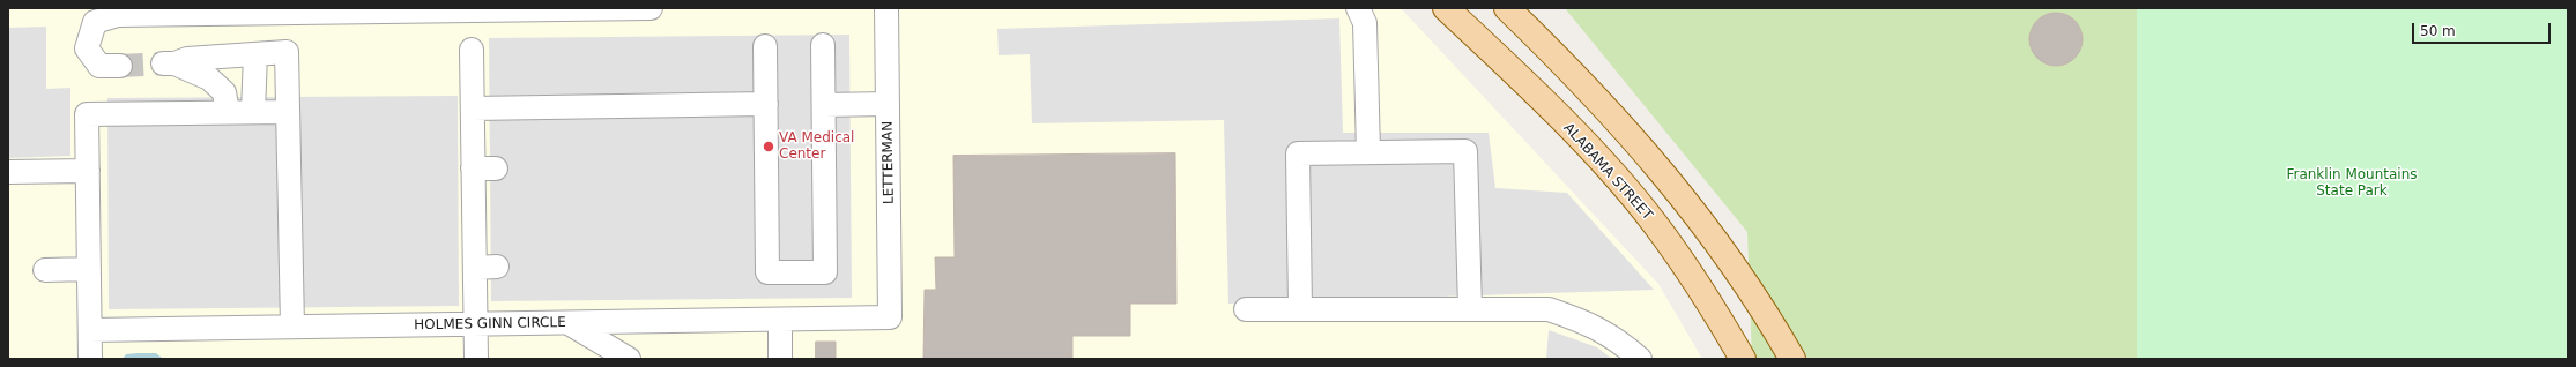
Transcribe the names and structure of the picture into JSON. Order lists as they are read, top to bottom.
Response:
{
  "streets": {
    "main road": ["ALABAMA STREET"],
    "lane": ["LETTERMAN", "HOLMES GINN CIRCLE"]
  },
  "crossings": [
    ["LETTERMAN", "HOLMES GINN CIRCLE"]
  ],
  "parks": ["Franklin Mountains State Park"],
  "places": ["VA Medical Center"],
  "scale_bar": "50 m"
}
